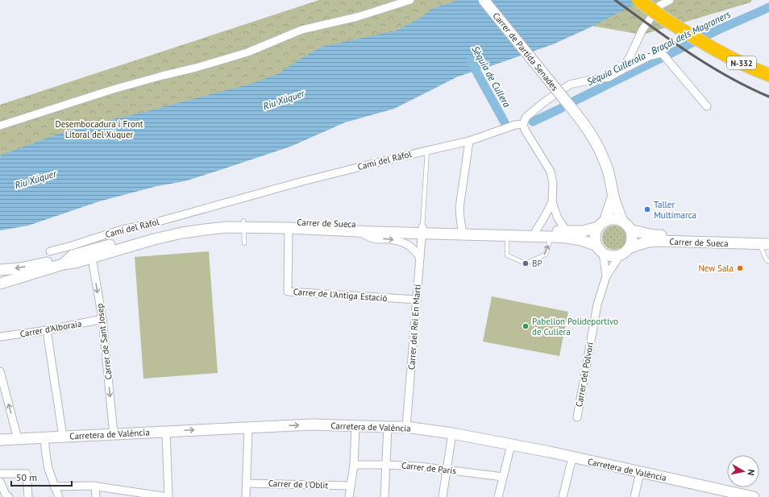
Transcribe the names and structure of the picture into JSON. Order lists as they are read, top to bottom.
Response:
{
  "streets": {
    "highway": ["N-332"],
    "street": [
      "Carrer de Partida Senades",
      "Camí del Ràfol",
      "Carrer de Sueca",
      "Carrer de l'Antiga Estació",
      "Carrer del Rei En Martí",
      "Carrer d'Alboraia",
      "Carrer de Sant Josep",
      "Carrer del Polvorí",
      "Carretera de València",
      "Carrer de París",
      "Carrer de l'Oblit"
    ]
  },
  "crossings": [
    ["Carrer de Partida Senades", "Carrer de Sueca"],
    ["Carrer de Partida Senades", "Carrer del Polvorí"],
    ["Camí del Ràfol", "Carrer de Sueca"],
    ["Carrer de Sueca", "Carrer de l'Antiga Estació"],
    ["Carrer de Sueca", "Carrer del Rei En Martí"],
    ["Carrer de Sueca", "Carrer de Sant Josep"],
    ["Carrer de Sueca", "Carrer del Polvorí"],
    ["Carrer de l'Antiga Estació", "Carrer del Rei En Martí"],
    ["Carrer del Rei En Martí", "Carretera de València"],
    ["Carrer d'Alboraia", "Carrer de Sant Josep"],
    ["Carrer de Sant Josep", "Carretera de València"]
  ],
  "water": ["Sèquia Cullerola - Braçal dels Magraners", "Sèquia de Cullera", "Riu Xúquer"],
  "parks": ["Desembocadura i Front Litoral del Xúquer"],
  "places": [
    "Taller Multimarca",
    "BP",
    "New Sala",
    "Pabellon Polideportivo de Cullera"
  ],
  "scale_bar": "50 m",
  "north": "right"
}
